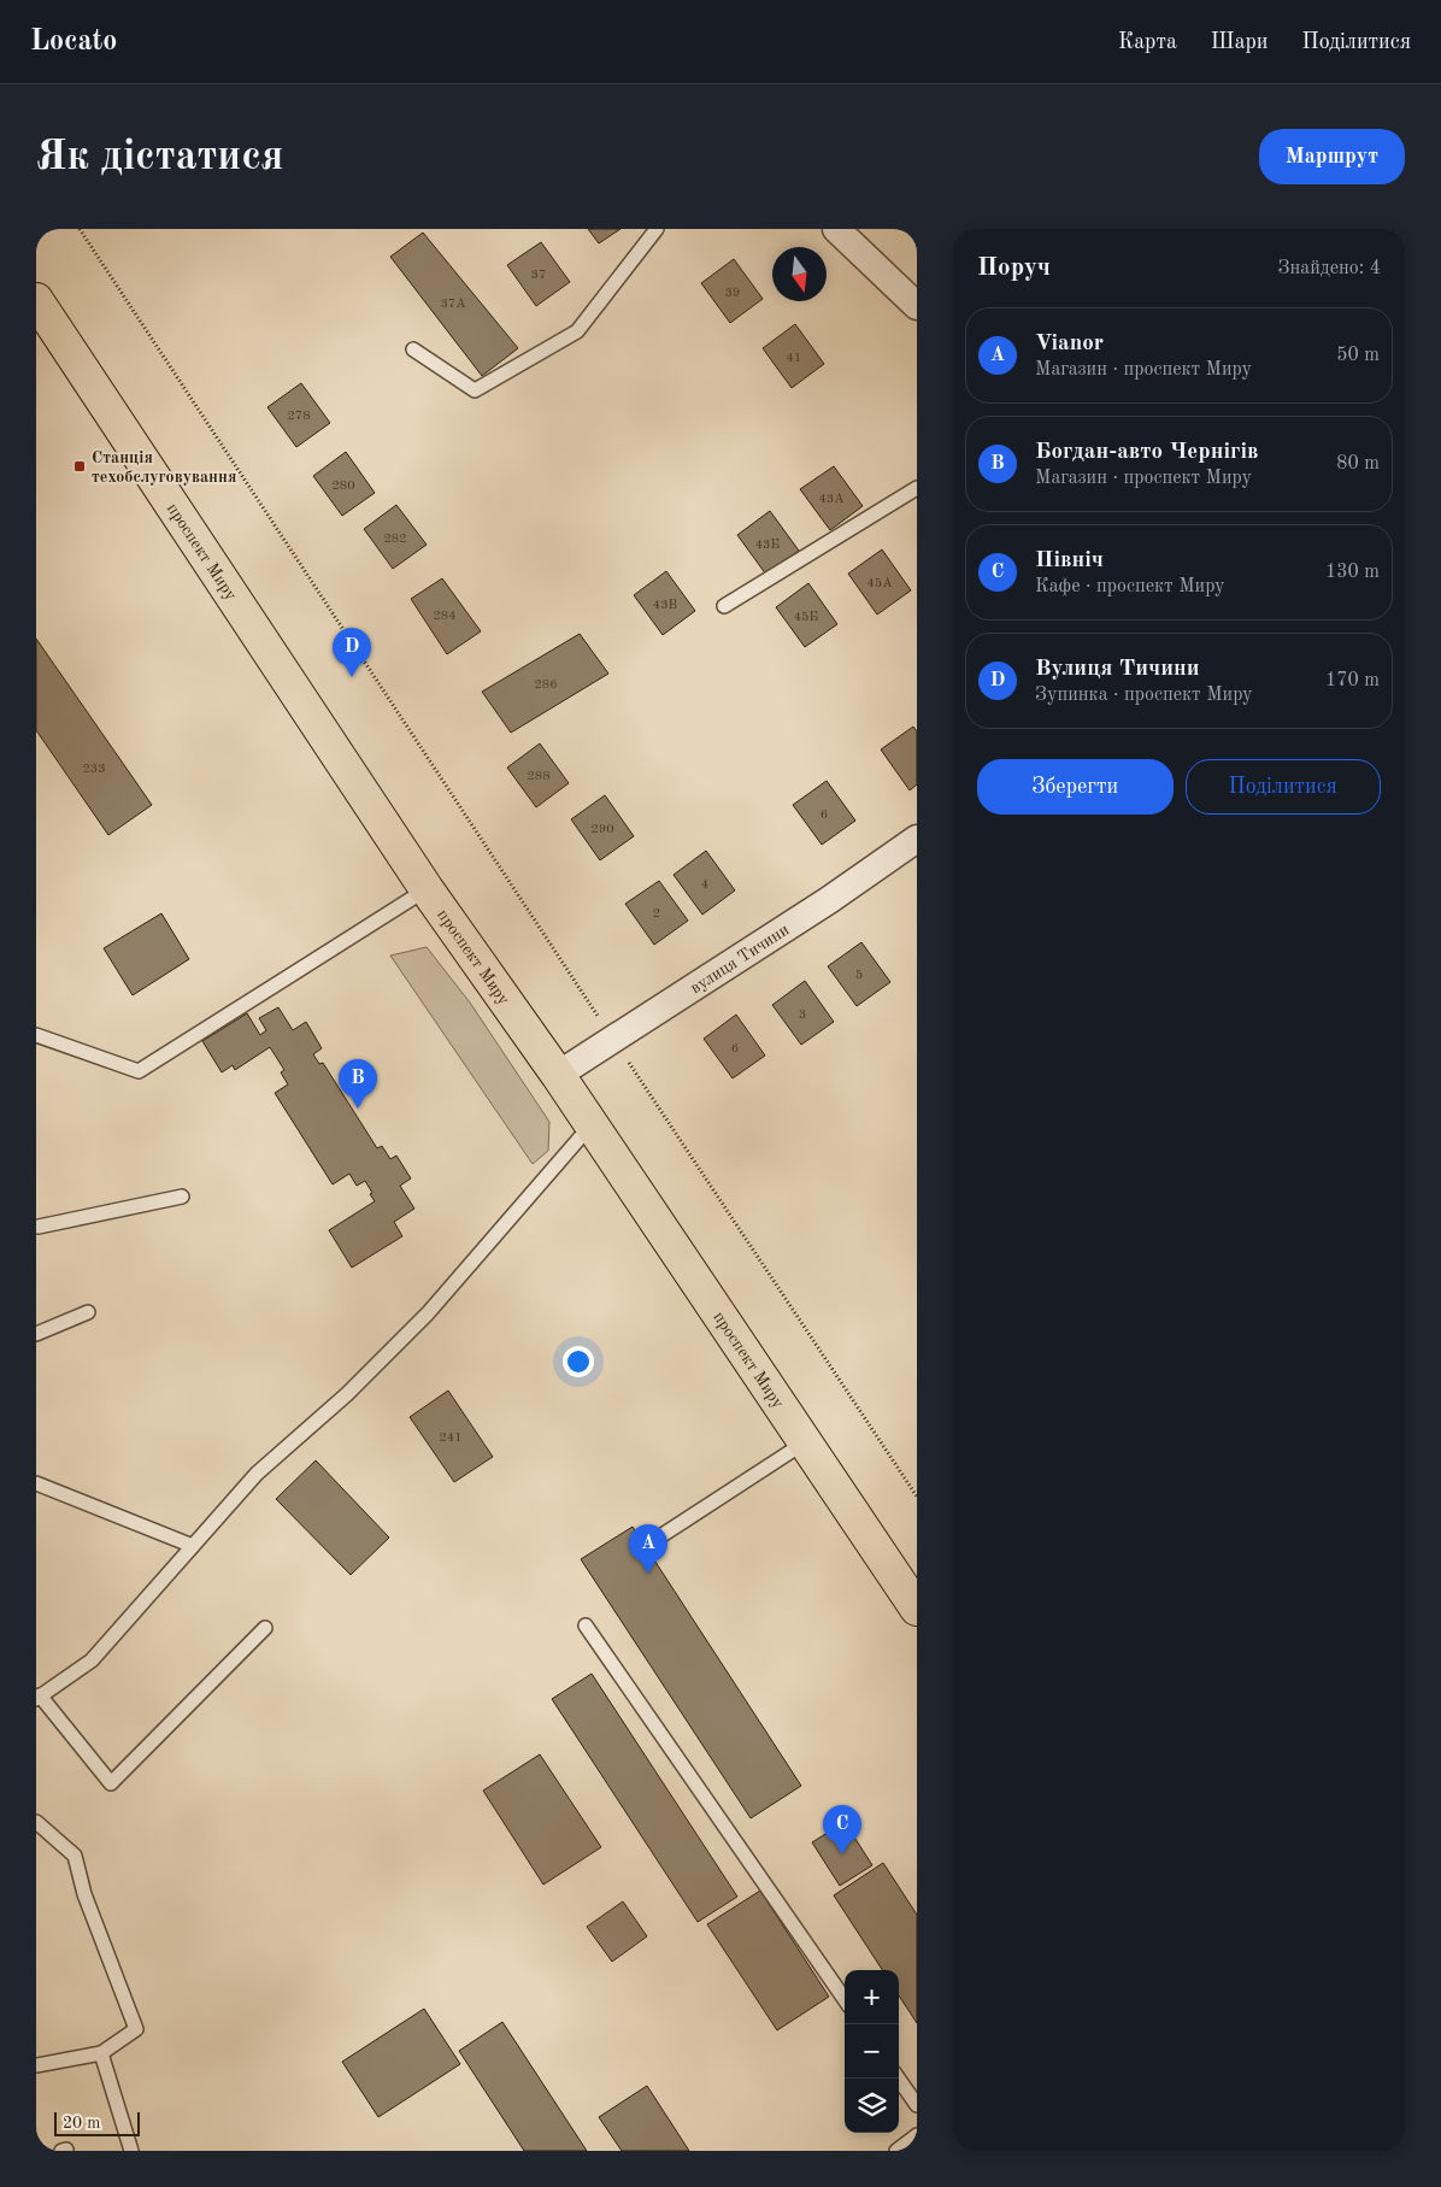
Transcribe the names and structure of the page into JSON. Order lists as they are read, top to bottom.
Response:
{
  "streets": {
    "main road": ["проспект Миру"],
    "street": ["вулиця Тичини"]
  },
  "crossings": [
    ["проспект Миру", "вулиця Тичини"]
  ],
  "places": {
    "transit": ["Станція техобслуговування"]
  },
  "house_numbers": [
    "37",
    "39",
    "37А",
    "41",
    "278",
    "280",
    "43А",
    "282",
    "43Б",
    "45А",
    "43В",
    "284",
    "45Б",
    "286",
    "233",
    "288",
    "6",
    "290",
    "4",
    "2",
    "5",
    "3",
    "6",
    "241"
  ],
  "scale_bar": "20 m",
  "north": "bottom",
  "page": {
    "header": "Locato",
    "nav": ["Карта", "Шари", "Поділитися"],
    "buttons": [
      "Маршрут",
      ["Зберегти", "Поділитися"]
    ],
    "title": "Як дістатися",
    "heading": ["Поруч", "Знайдено: 4"],
    "list": [
      {
        "mark": "A",
        "name": "Vianor",
        "note": "Магазин · проспект Миру",
        "value": "50 m"
      },
      {
        "mark": "B",
        "name": "Богдан-авто Чернігів",
        "note": "Магазин · проспект Миру",
        "value": "80 m"
      },
      {
        "mark": "C",
        "name": "Північ",
        "note": "Кафе · проспект Миру",
        "value": "130 m"
      },
      {
        "mark": "D",
        "name": "Вулиця Тичини",
        "note": "Зупинка · проспект Миру",
        "value": "170 m"
      }
    ],
    "pins": [
      "D",
      "B",
      "A",
      "C"
    ],
    "map_buttons": ["+", "−"],
    "scale": "20 m"
  }
}
